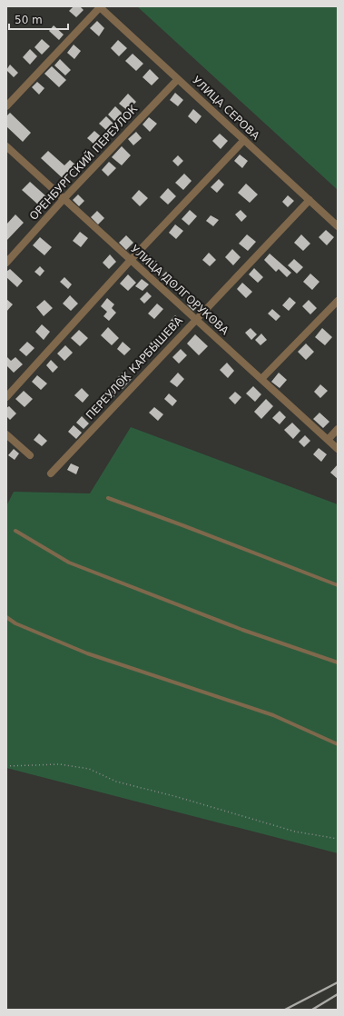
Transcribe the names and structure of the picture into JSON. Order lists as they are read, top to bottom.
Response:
{
  "streets": {
    "street": [
      "УЛИЦА СЕРОВА",
      "ОРЕНБУРГСКИЙ ПЕРЕУЛОК",
      "УЛИЦА ДОЛГОРУКОВА",
      "ПЕРЕУЛОК КАРБЫШЕВА"
    ]
  },
  "crossings": [
    ["УЛИЦА СЕРОВА", "ОРЕНБУРГСКИЙ ПЕРЕУЛОК"],
    ["УЛИЦА СЕРОВА", "ПЕРЕУЛОК КАРБЫШЕВА"],
    ["ОРЕНБУРГСКИЙ ПЕРЕУЛОК", "УЛИЦА ДОЛГОРУКОВА"],
    ["УЛИЦА ДОЛГОРУКОВА", "ПЕРЕУЛОК КАРБЫШЕВА"]
  ],
  "scale_bar": "50 m"
}
